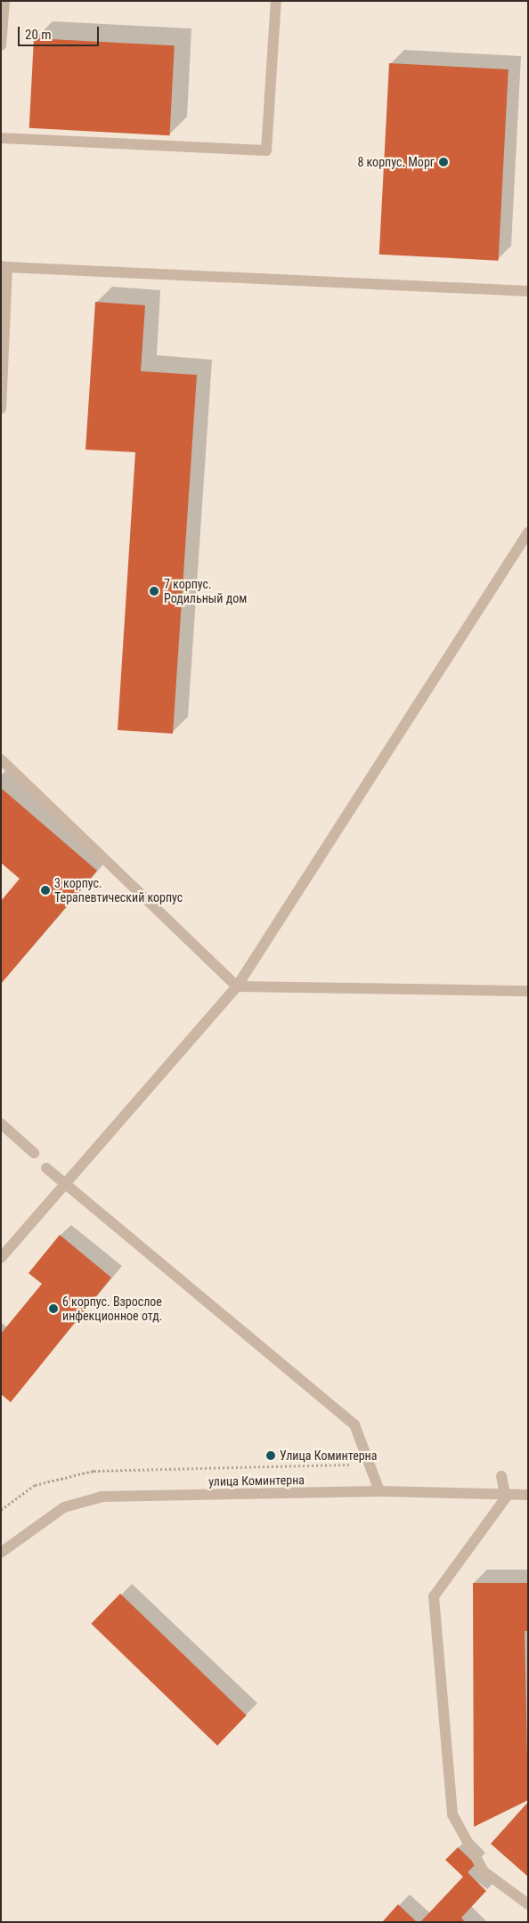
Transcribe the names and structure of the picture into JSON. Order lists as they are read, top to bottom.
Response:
{
  "streets": {
    "street": ["улица Коминтерна"]
  },
  "places": [
    "8 корпус. Морг",
    "7 корпус. Родильный дом",
    "3 корпус. Терапевтический корпус",
    "6 корпус. Взрослое инфекционное отд.",
    "Улица Коминтерна"
  ],
  "scale_bar": "20 m"
}
